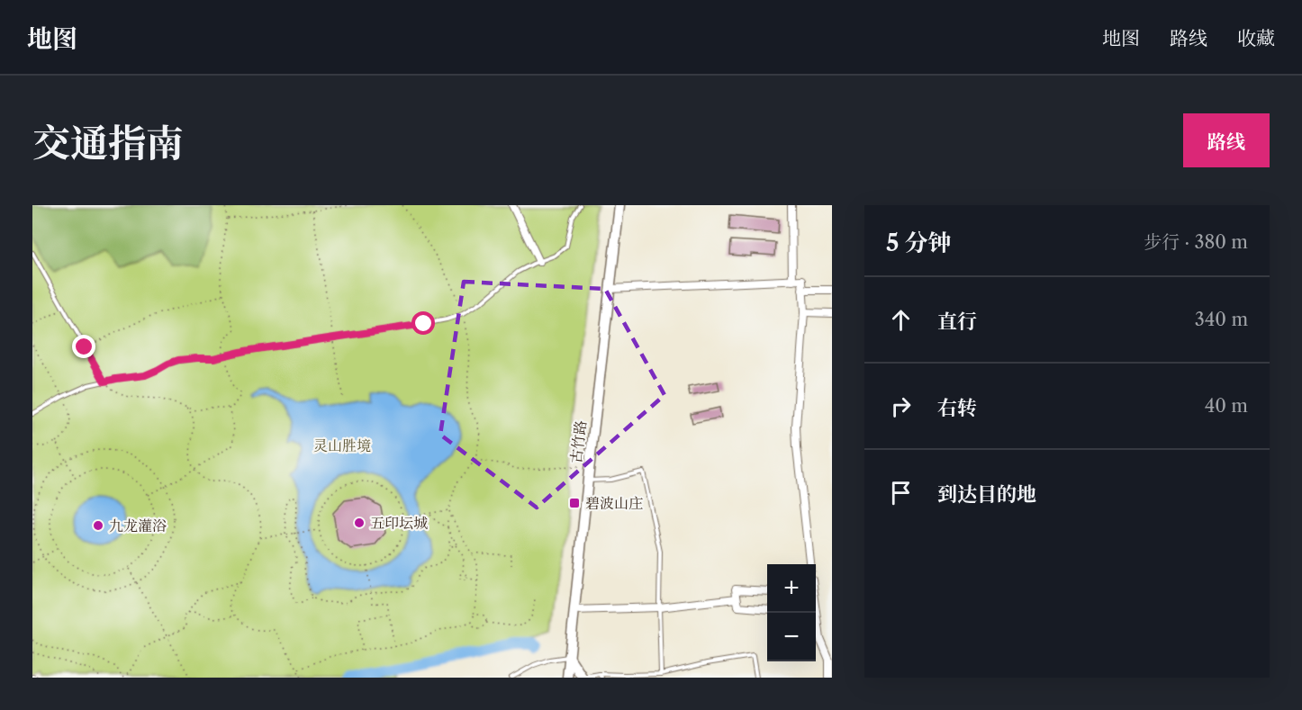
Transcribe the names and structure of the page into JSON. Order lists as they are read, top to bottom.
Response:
{
  "streets": {
    "main road": ["古竹路"]
  },
  "parks": ["灵山胜境"],
  "places": {
    "transit": ["碧波山庄"],
    "other": ["五印坛城", "九龙灌浴"]
  },
  "page": {
    "header": "地图",
    "nav": ["地图", "路线", "收藏"],
    "title": "交通指南",
    "buttons": "路线",
    "heading": ["5 分钟", "步行 · 380 m"],
    "list": [
      ["直行", "340 m"],
      ["右转", "40 m"],
      "到达目的地"
    ],
    "map_buttons": ["+", "−"]
  }
}
